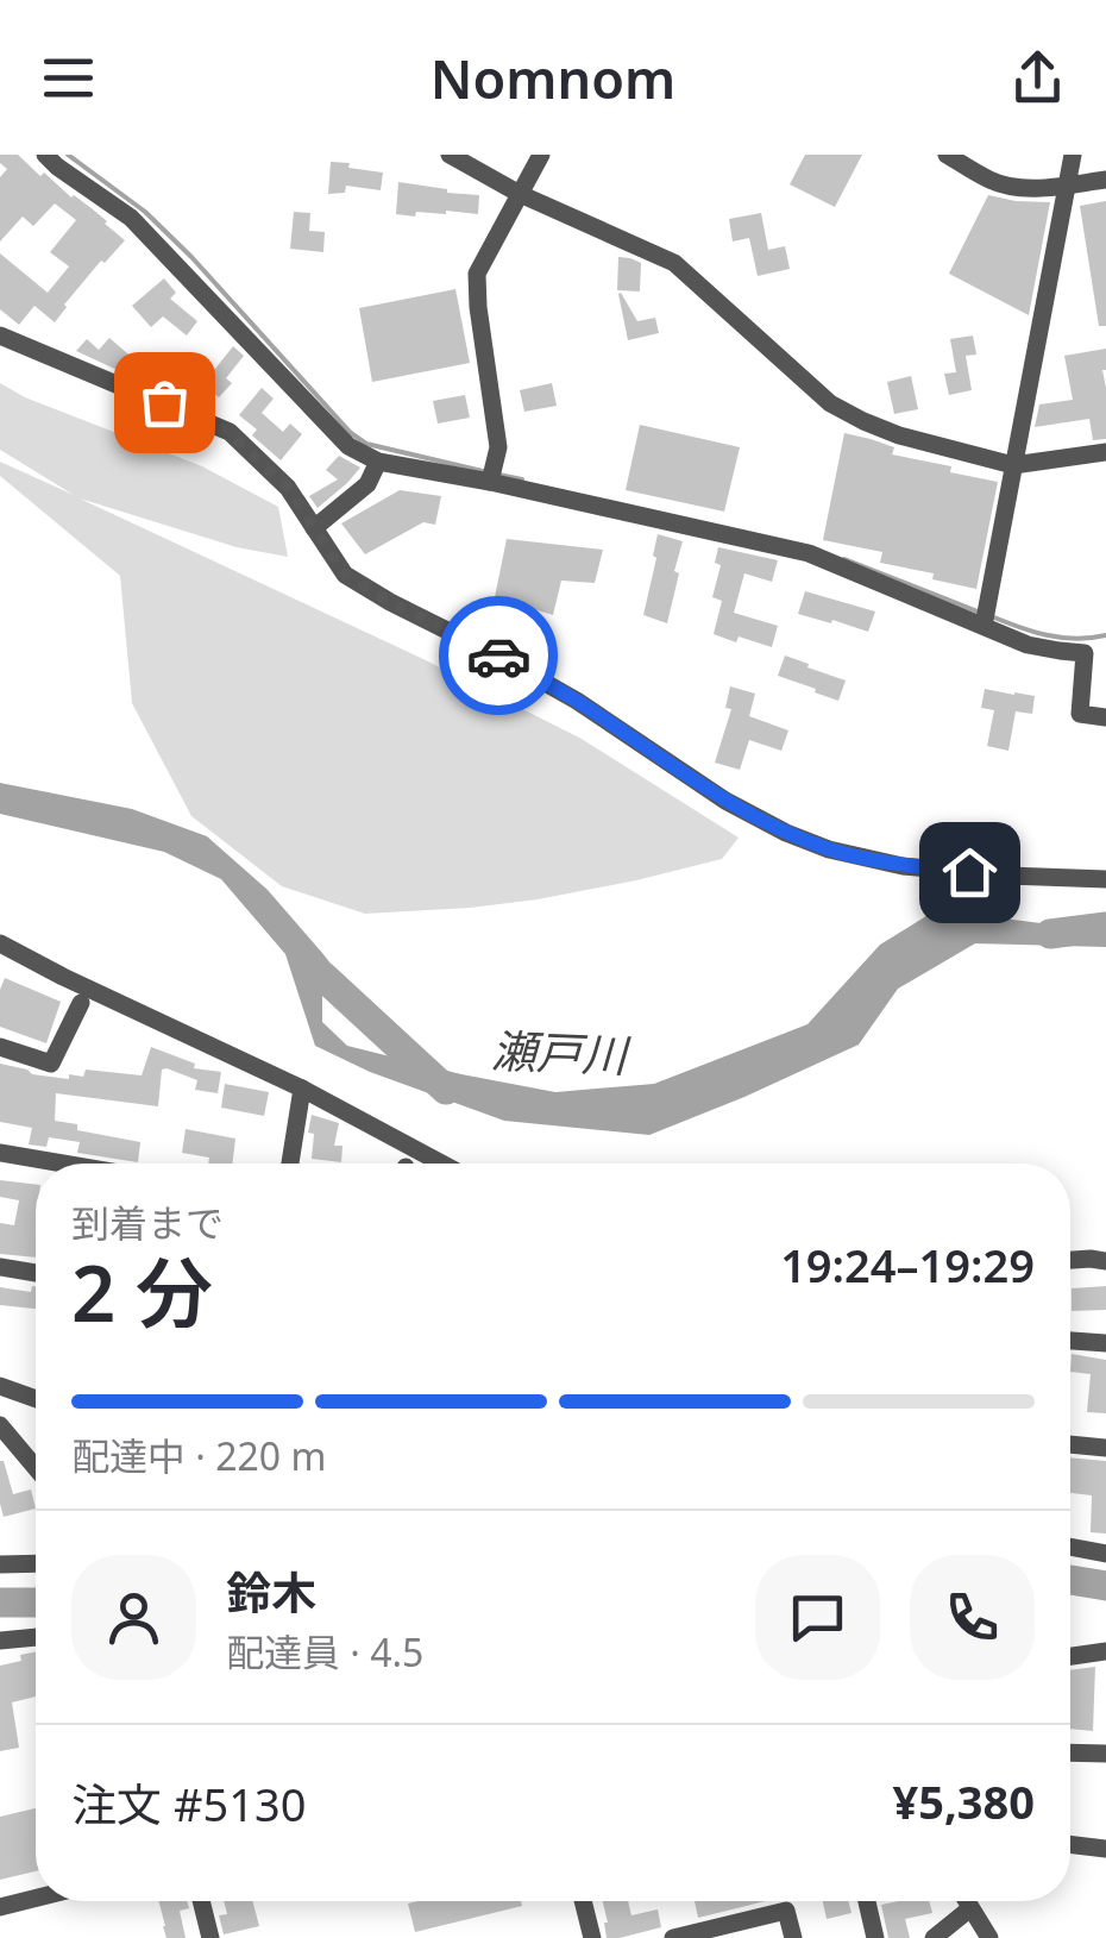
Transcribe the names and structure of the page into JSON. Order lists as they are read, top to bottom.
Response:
{
  "water": ["瀬戸川"],
  "page": {
    "header": "Nomnom",
    "heading": ["2 分", "到着まで", "19:24–19:29"],
    "panel": [
      "鈴木",
      "配達員 · 4.5",
      "注文 #5130",
      "¥5,380"
    ],
    "bar": "配達中 · 220 m"
  }
}
